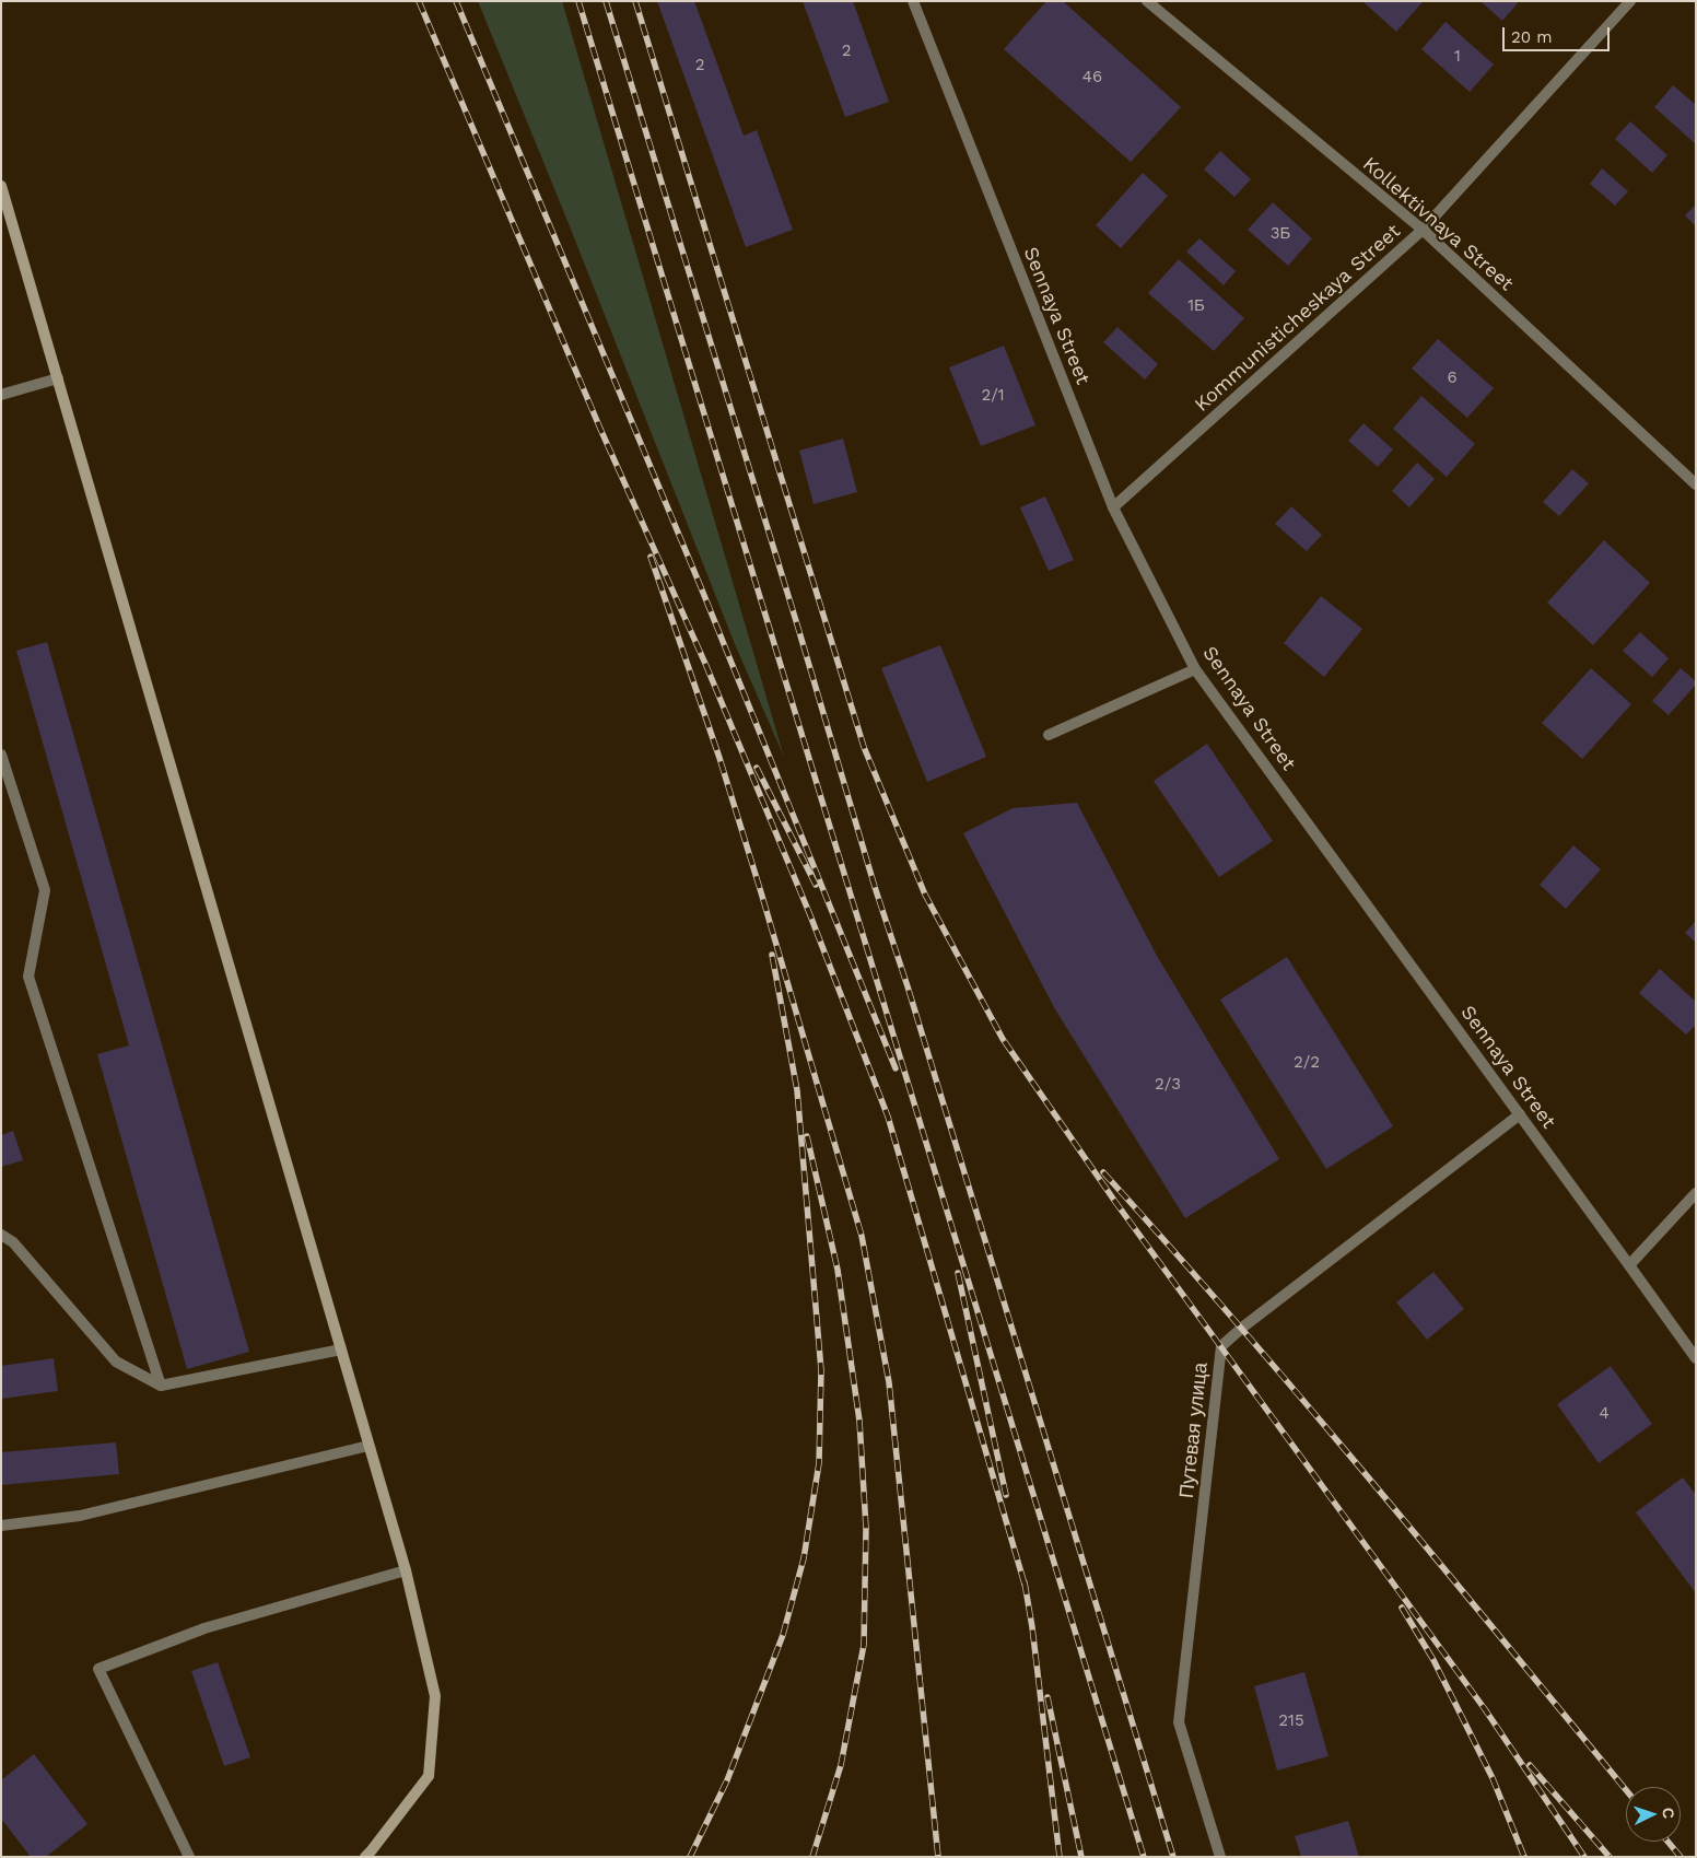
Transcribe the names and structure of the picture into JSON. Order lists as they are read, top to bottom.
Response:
{
  "streets": {
    "street": [
      "Kollektivnaya Street",
      "Sennaya Street",
      "Kommunisticheskaya Street",
      "Путевая улица"
    ]
  },
  "crossings": [
    ["Kollektivnaya Street", "Kommunisticheskaya Street"],
    ["Sennaya Street", "Kommunisticheskaya Street"],
    ["Sennaya Street", "Путевая улица"]
  ],
  "house_numbers": [
    "2",
    "1",
    "2",
    "46",
    "3Б",
    "1Б",
    "6",
    "2/1",
    "2/2",
    "2/3",
    "4",
    "215"
  ],
  "scale_bar": "20 m",
  "north": "right"
}
